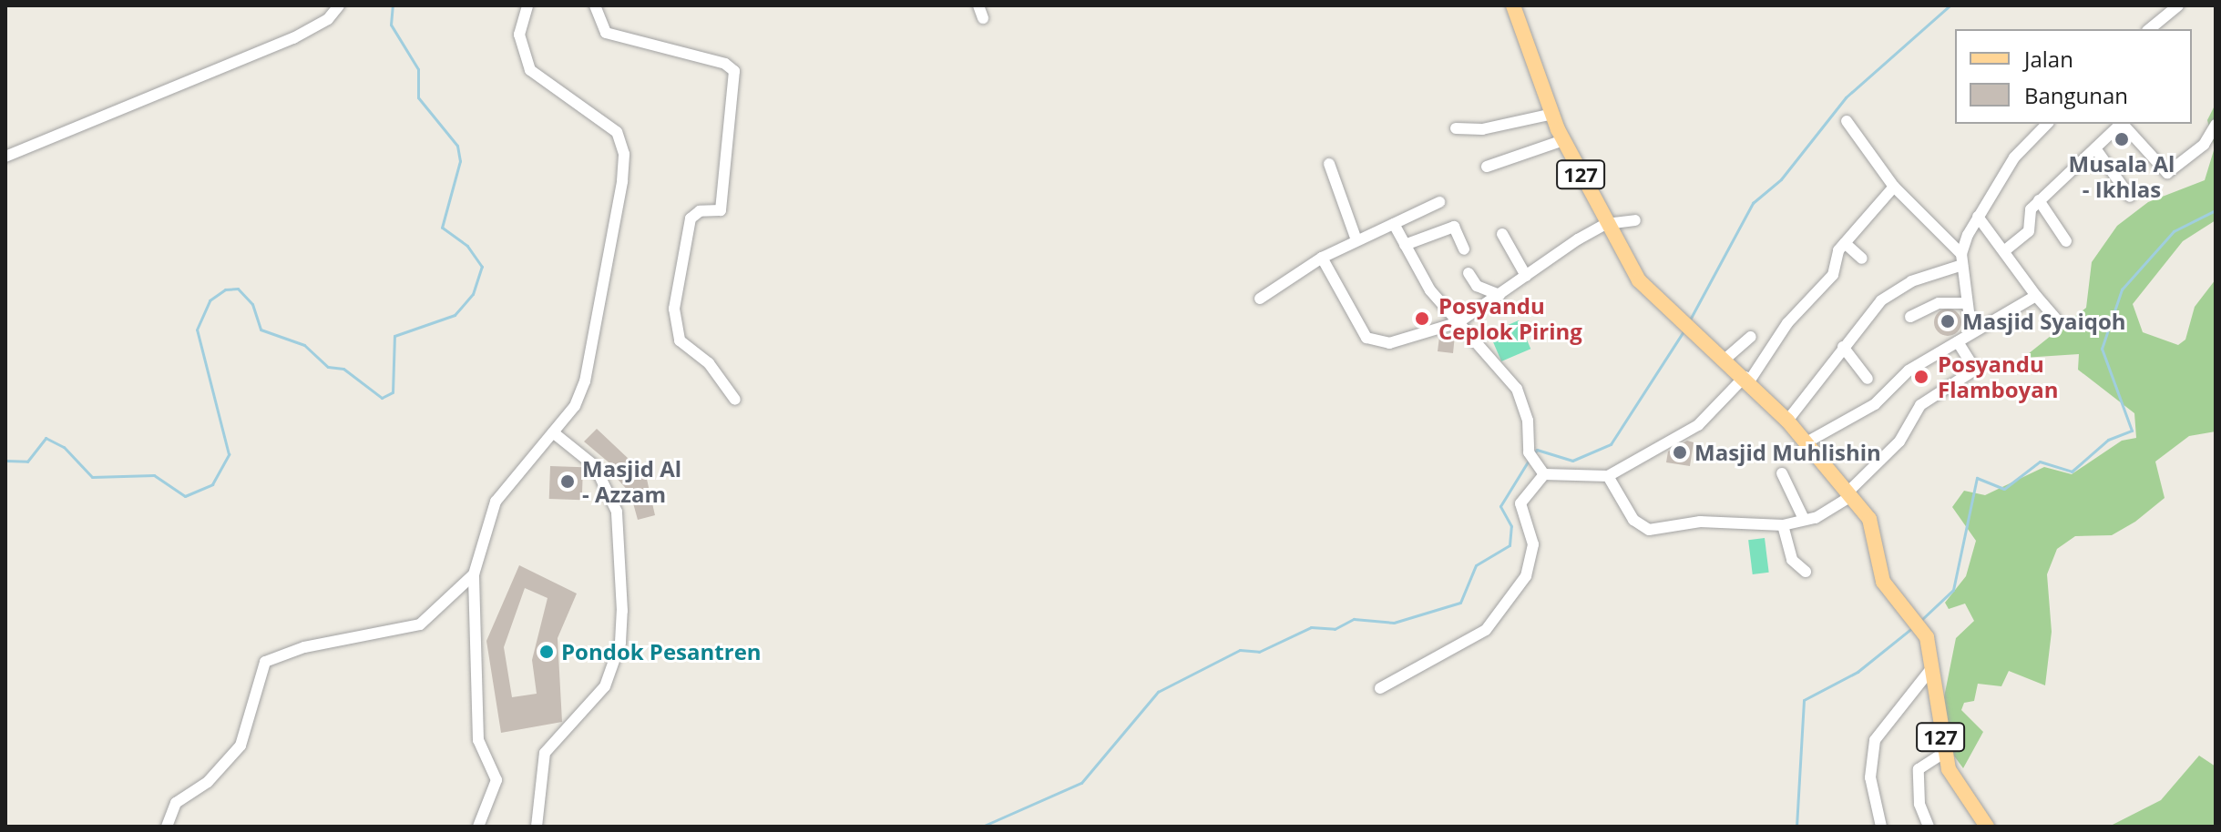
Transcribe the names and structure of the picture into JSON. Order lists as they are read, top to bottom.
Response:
{
  "streets": {
    "main road": ["127"]
  },
  "places": [
    "Musala Al - Ikhlas",
    "Posyandu Ceplok Piring",
    "Masjid Syaiqoh",
    "Posyandu Flamboyan",
    "Masjid Muhlishin",
    "Masjid Al - Azzam",
    "Pondok Pesantren"
  ],
  "legend": ["Jalan", "Bangunan"]
}
